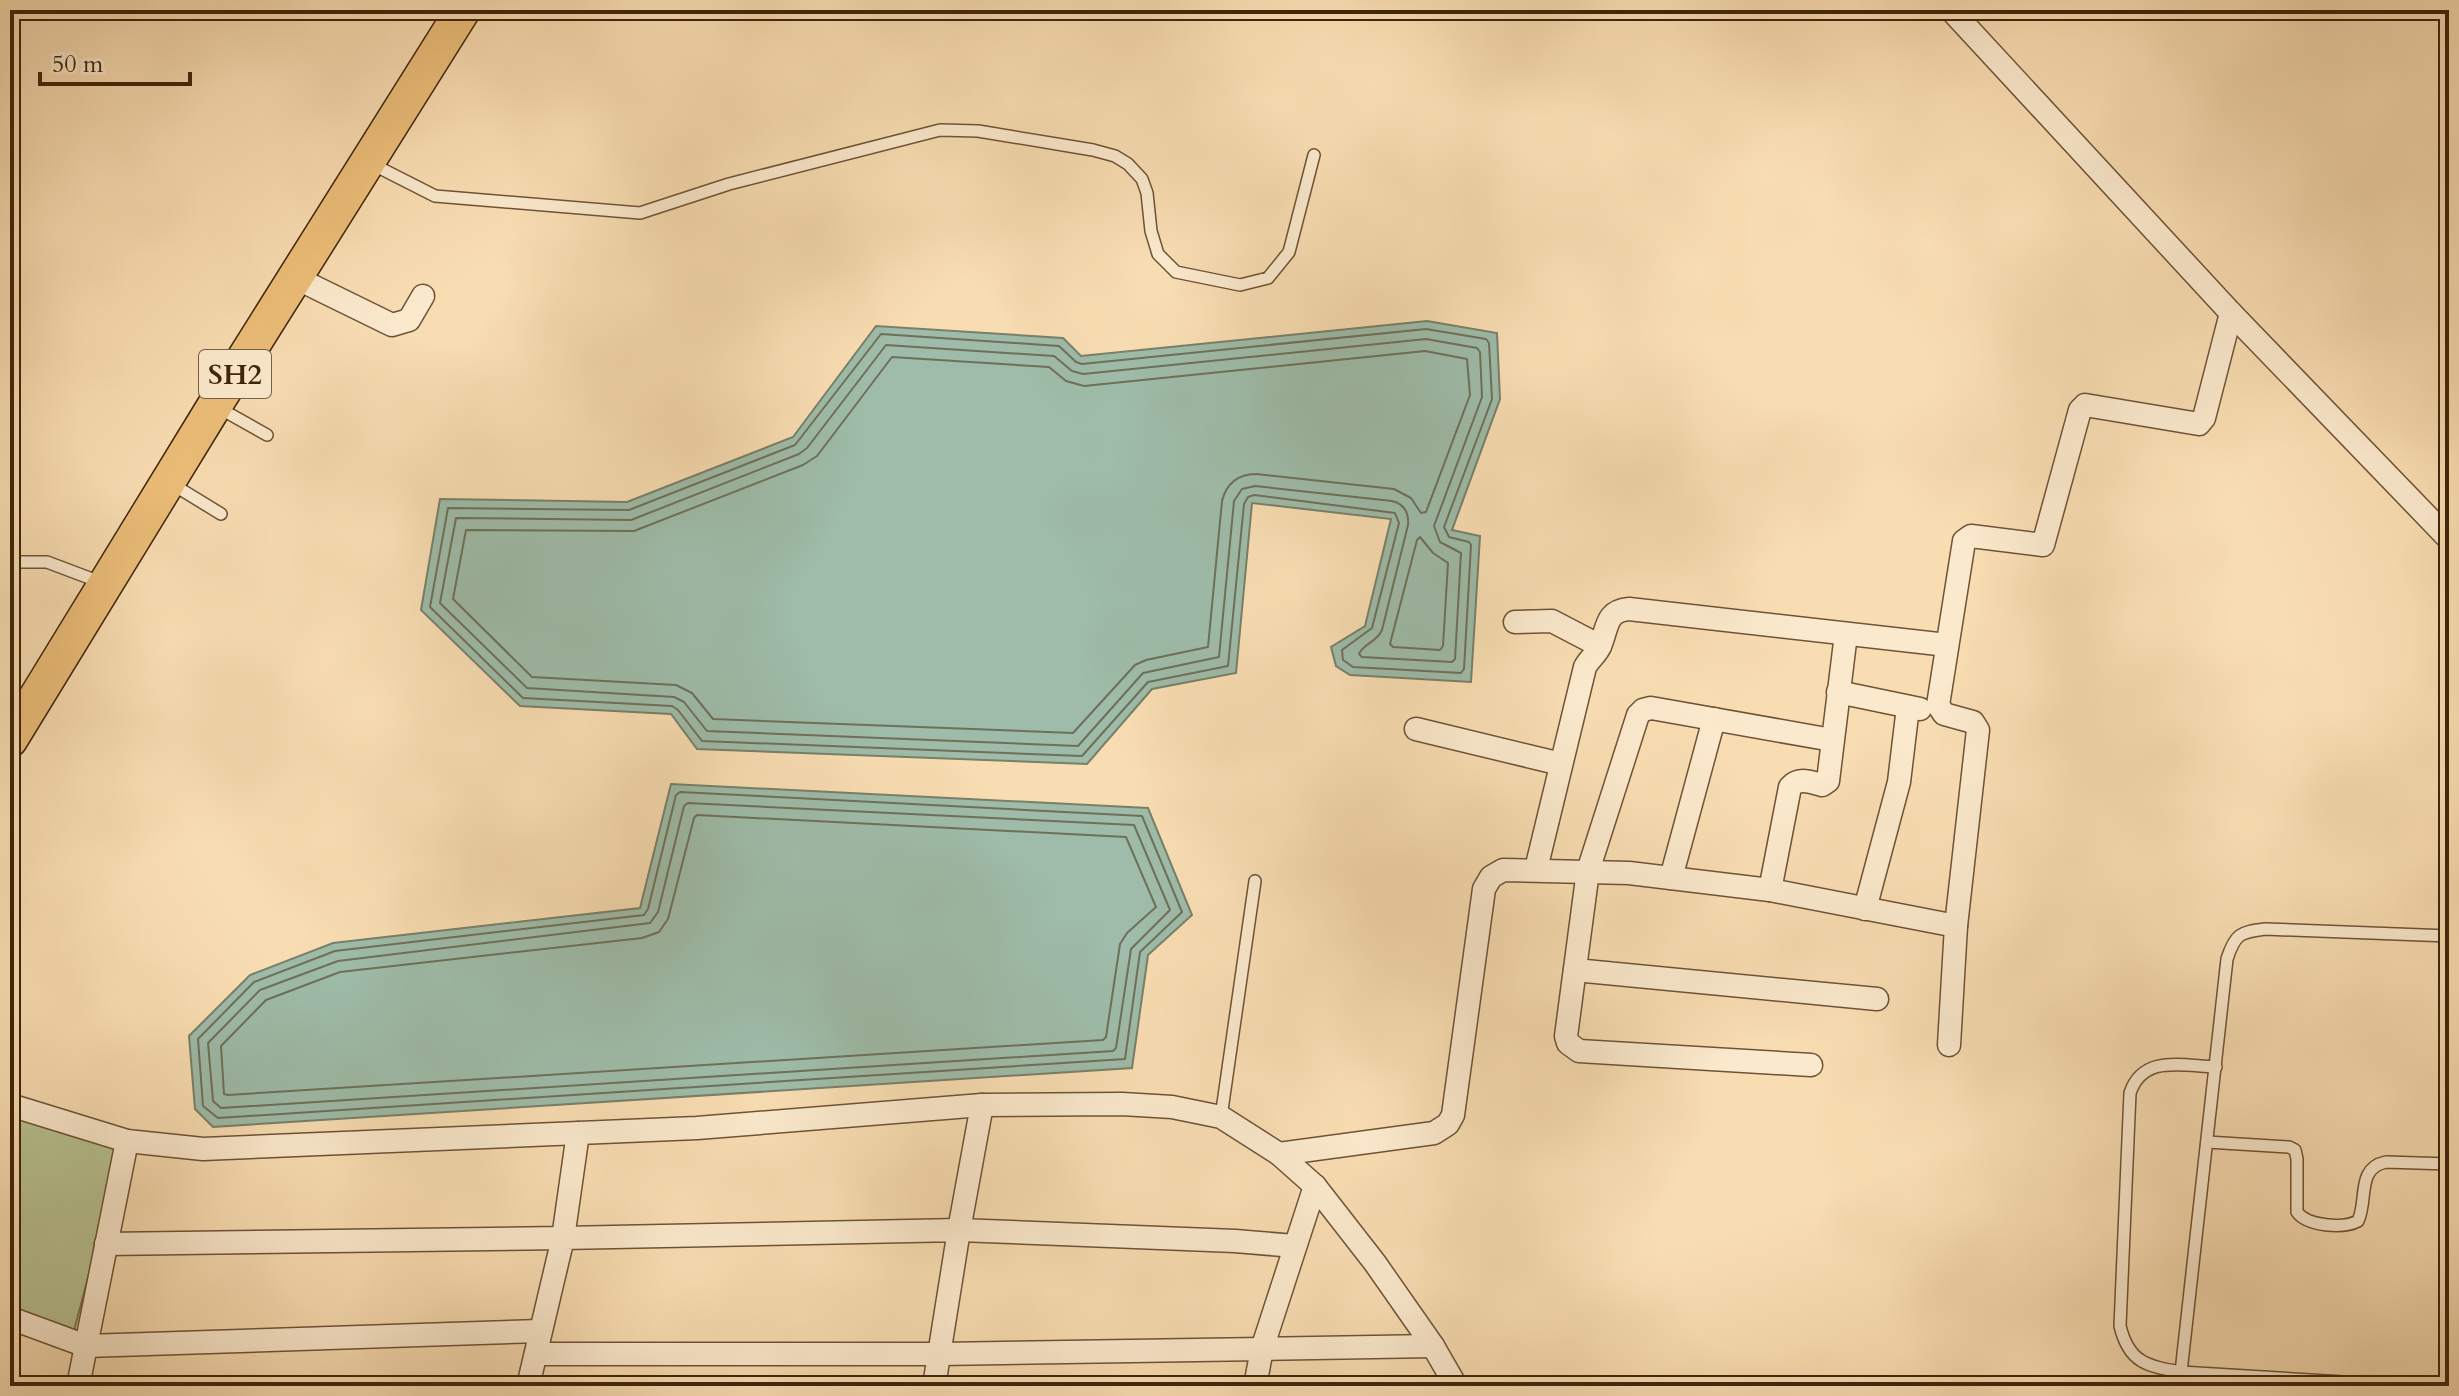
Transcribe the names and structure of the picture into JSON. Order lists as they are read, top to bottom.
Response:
{
  "streets": {
    "main road": ["SH2"]
  },
  "scale_bar": "50 m"
}
